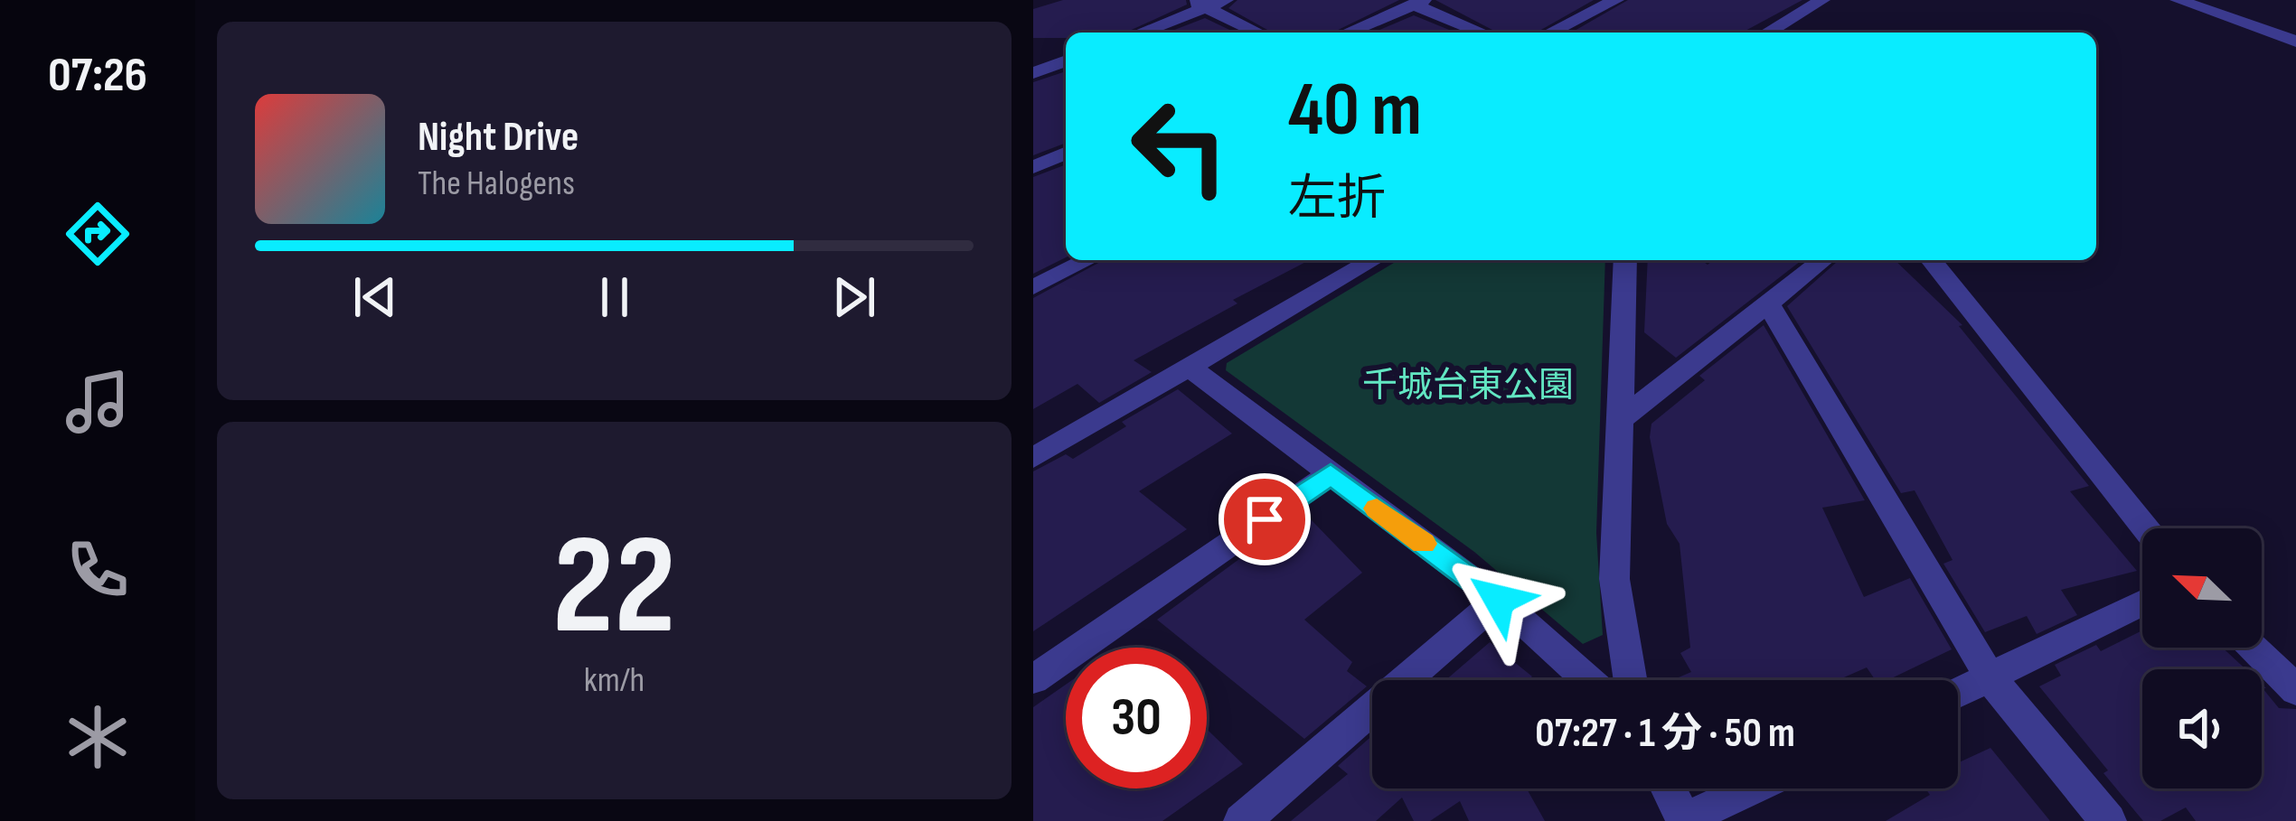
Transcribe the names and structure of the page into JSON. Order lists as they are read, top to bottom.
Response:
{
  "parks": ["千城台東公園"],
  "north": "top left",
  "page": {
    "tabs": "07:26",
    "turn": ["40 m", "左折"],
    "song": ["Night Drive", "The Halogens"],
    "tile": ["22", "km/h"],
    "limit": "30",
    "trip": "07:27 · 1 分 · 50 m"
  }
}
